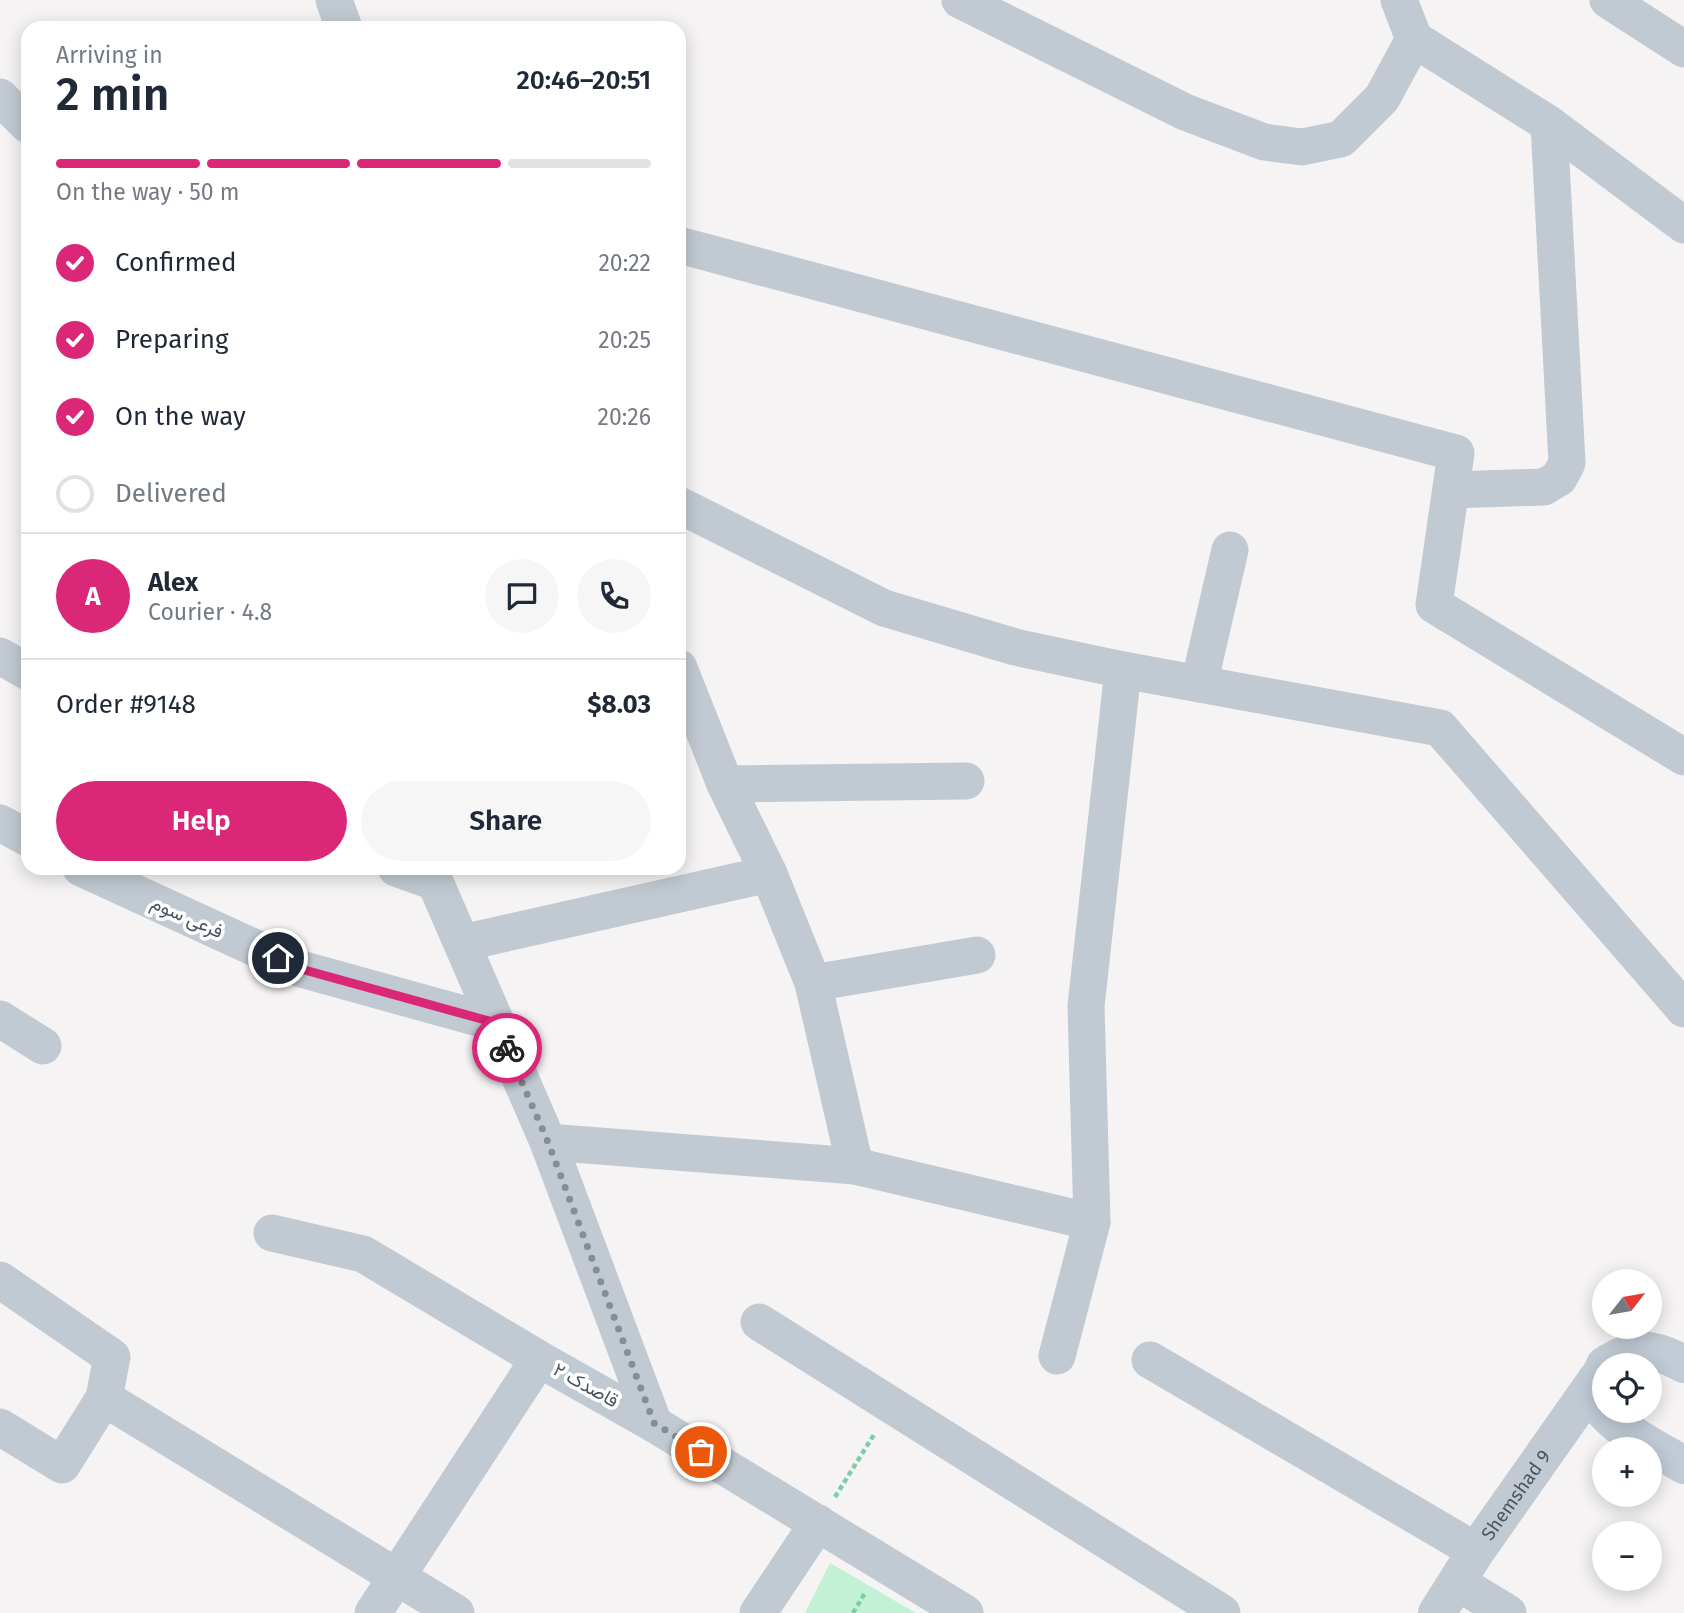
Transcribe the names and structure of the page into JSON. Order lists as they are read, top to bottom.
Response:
{
  "streets": {
    "street": ["فرعی سوم", "قاصدک ۲", "Shemshad 9"]
  },
  "north": "top right",
  "page": {
    "heading": ["2 min", "Arriving in", "20:46–20:51"],
    "panel": [
      "Alex",
      "Courier · 4.8",
      "Order #9148",
      "$8.03"
    ],
    "bar": "On the way · 50 m",
    "list": [
      ["Confirmed", "20:22"],
      ["Preparing", "20:25"],
      ["On the way", "20:26"],
      "Delivered"
    ],
    "round": "A",
    "buttons": ["Help", "Share"],
    "map_buttons": ["+", "−"]
  }
}
